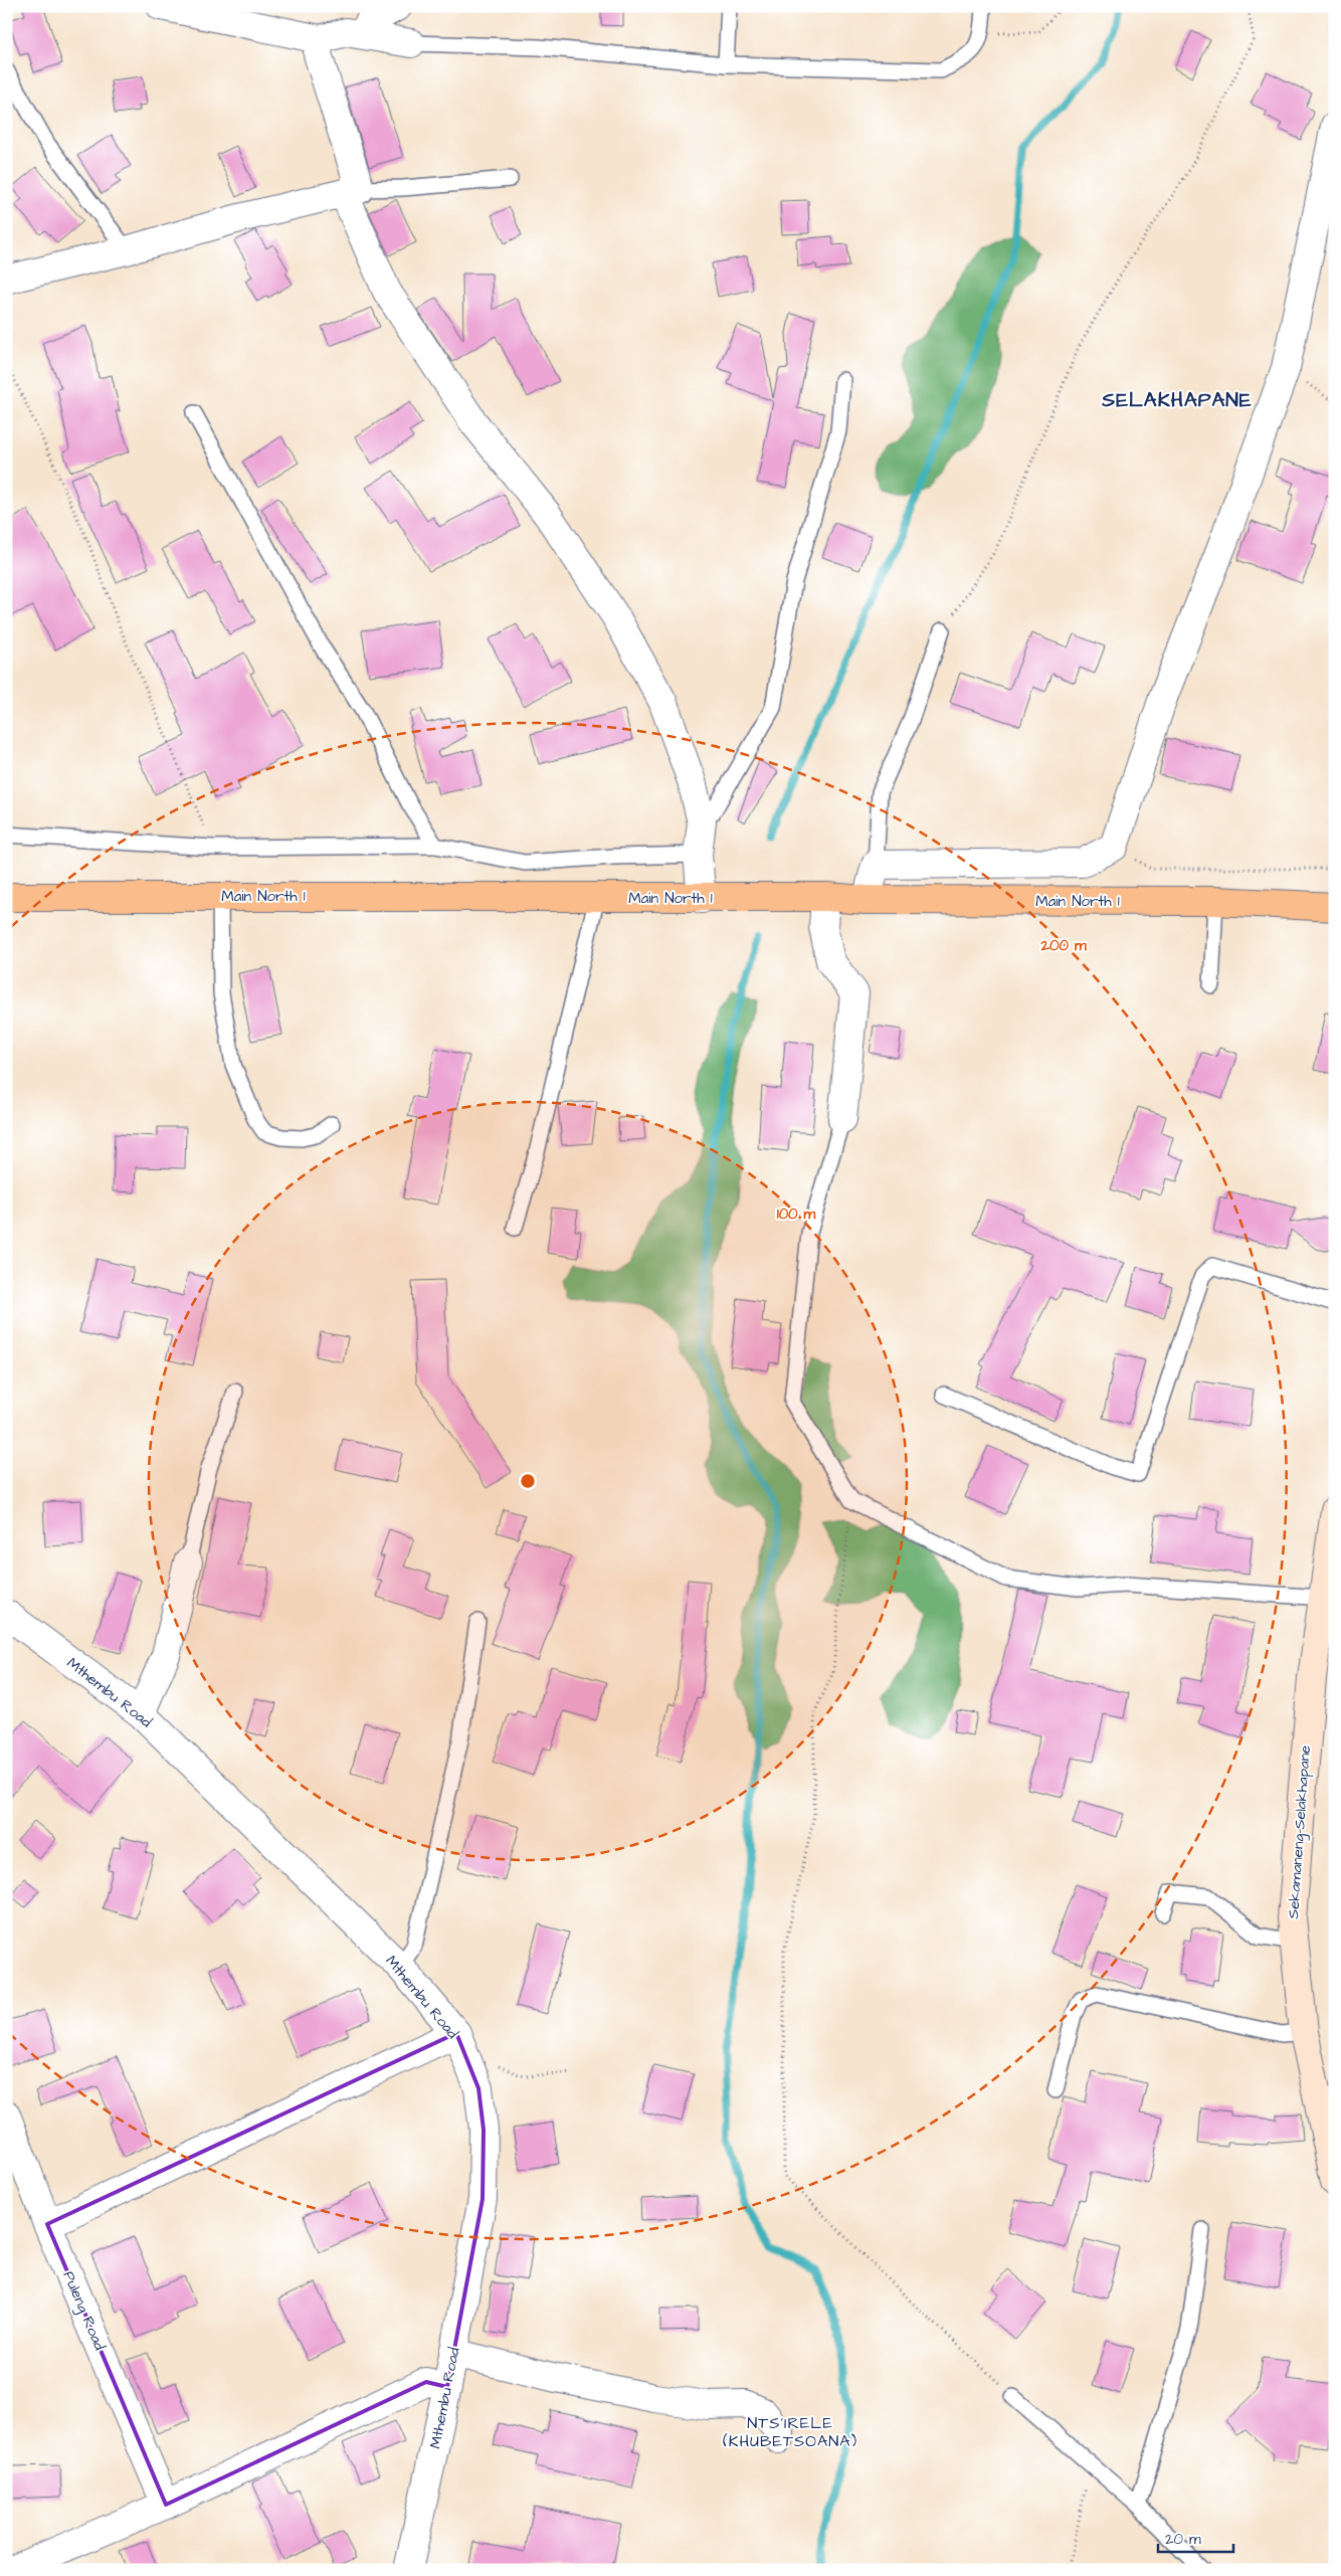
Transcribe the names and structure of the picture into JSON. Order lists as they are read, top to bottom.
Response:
{
  "streets": {
    "main road": ["Main North 1"],
    "street": ["Mthembu Road", "Sekamaneng-Selakhapane", "Puleng Road"]
  },
  "districts": ["SELAKHAPANE", "NTS'IRELE (KHUBETSOANA)"],
  "scale_bar": "20 m",
  "rings": ["200 m", "100 m"]
}
